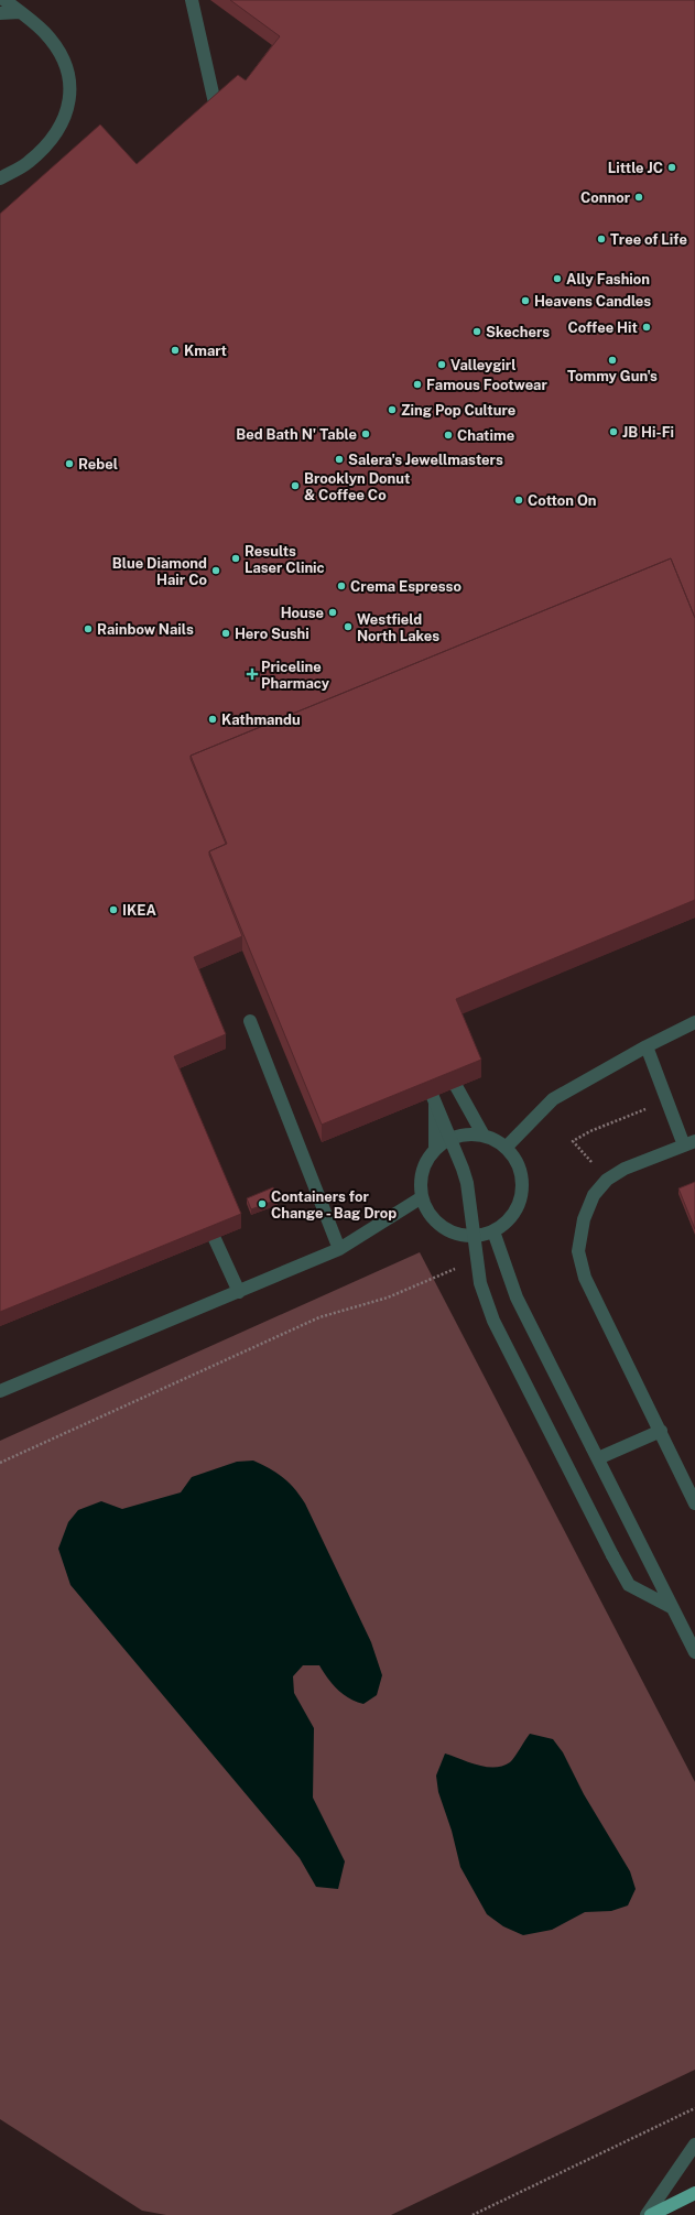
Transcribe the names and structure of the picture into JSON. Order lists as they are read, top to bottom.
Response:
{
  "places": {
    "other": [
      "Little JC",
      "Connor",
      "Tree of Life",
      "Ally Fashion",
      "Heavens Candles",
      "Coffee Hit",
      "Skechers",
      "Kmart",
      "Tommy Gun's",
      "Valleygirl",
      "Famous Footwear",
      "Zing Pop Culture",
      "JB Hi-Fi",
      "Bed Bath N' Table",
      "Chatime",
      "Salera's Jewellmasters",
      "Rebel",
      "Brooklyn Donut & Coffee Co",
      "Cotton On",
      "Results Laser Clinic",
      "Blue Diamond Hair Co",
      "Crema Espresso",
      "House",
      "Westfield North Lakes",
      "Rainbow Nails",
      "Hero Sushi",
      "Kathmandu",
      "IKEA",
      "Containers for Change - Bag Drop"
    ],
    "health": ["Priceline Pharmacy"]
  }
}
